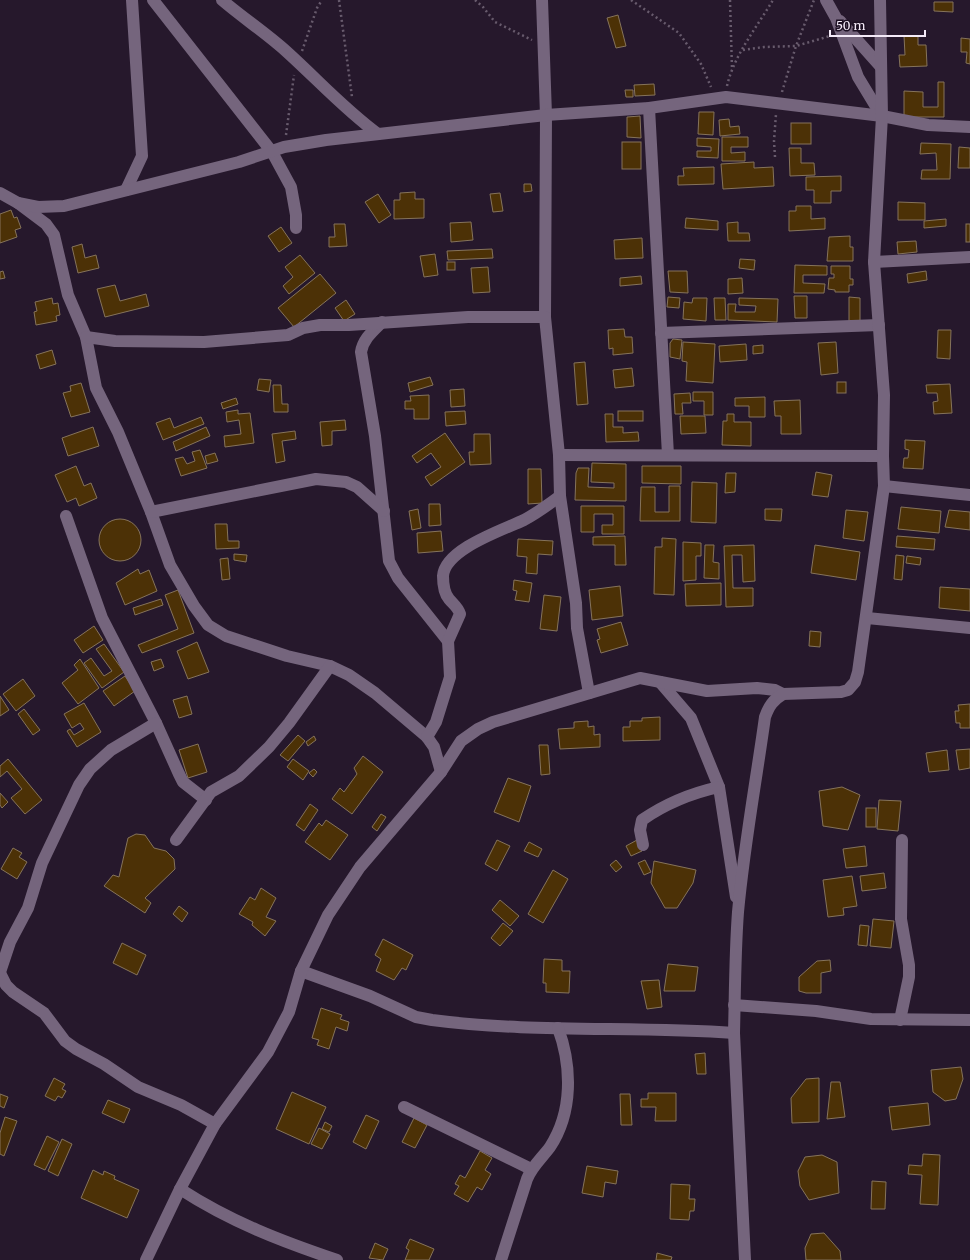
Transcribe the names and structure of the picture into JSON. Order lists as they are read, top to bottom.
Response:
{
  "scale_bar": "50 m"
}
